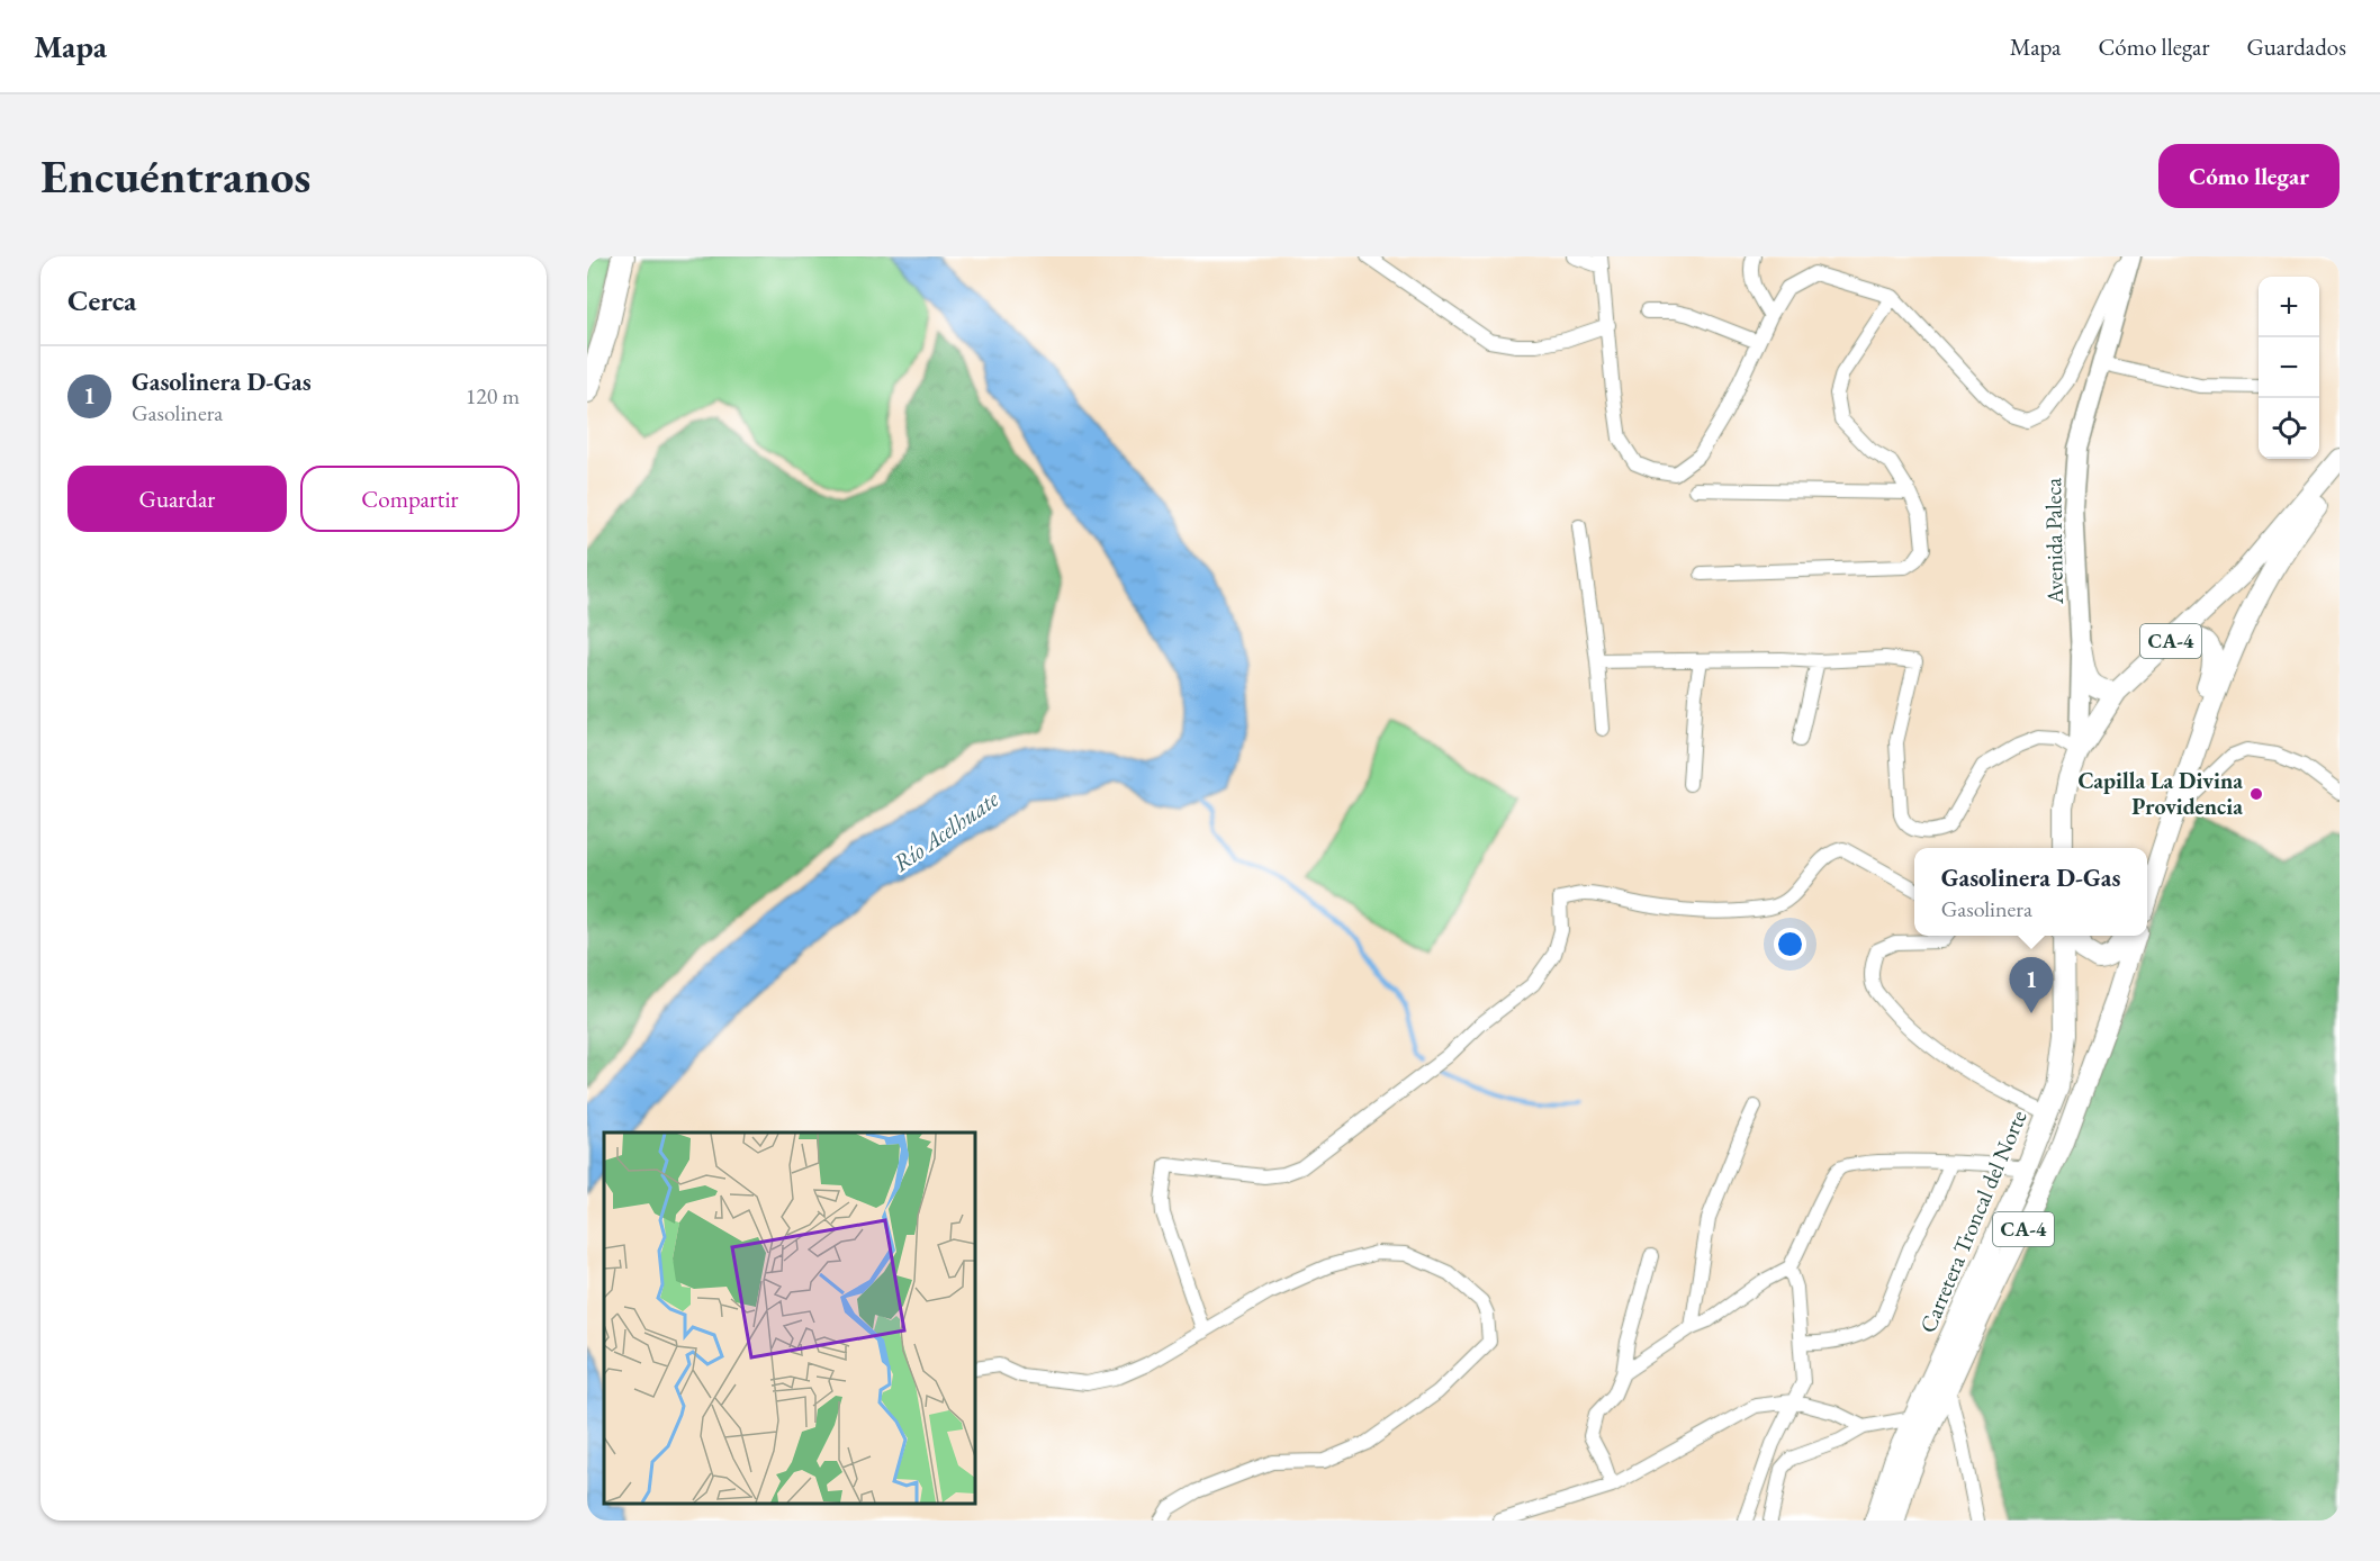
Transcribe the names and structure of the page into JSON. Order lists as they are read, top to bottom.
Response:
{
  "streets": {
    "main road": ["Avenida Paleca", "CA-4", "Carretera Troncal del Norte"]
  },
  "crossings": [
    ["Avenida Paleca", "CA-4"]
  ],
  "water": ["Río Acelhuate"],
  "places": ["Capilla La Divina Providencia"],
  "page": {
    "header": "Mapa",
    "nav": ["Mapa", "Cómo llegar", "Guardados"],
    "buttons": [
      "Cómo llegar",
      ["Guardar", "Compartir"]
    ],
    "title": "Encuéntranos",
    "heading": "Cerca",
    "map_buttons": ["+", "−"],
    "list": [
      {
        "mark": "1",
        "name": "Gasolinera D-Gas",
        "note": "Gasolinera",
        "value": "120 m"
      }
    ],
    "popup": ["Gasolinera D-Gas", "Gasolinera"],
    "pins": "1"
  }
}
